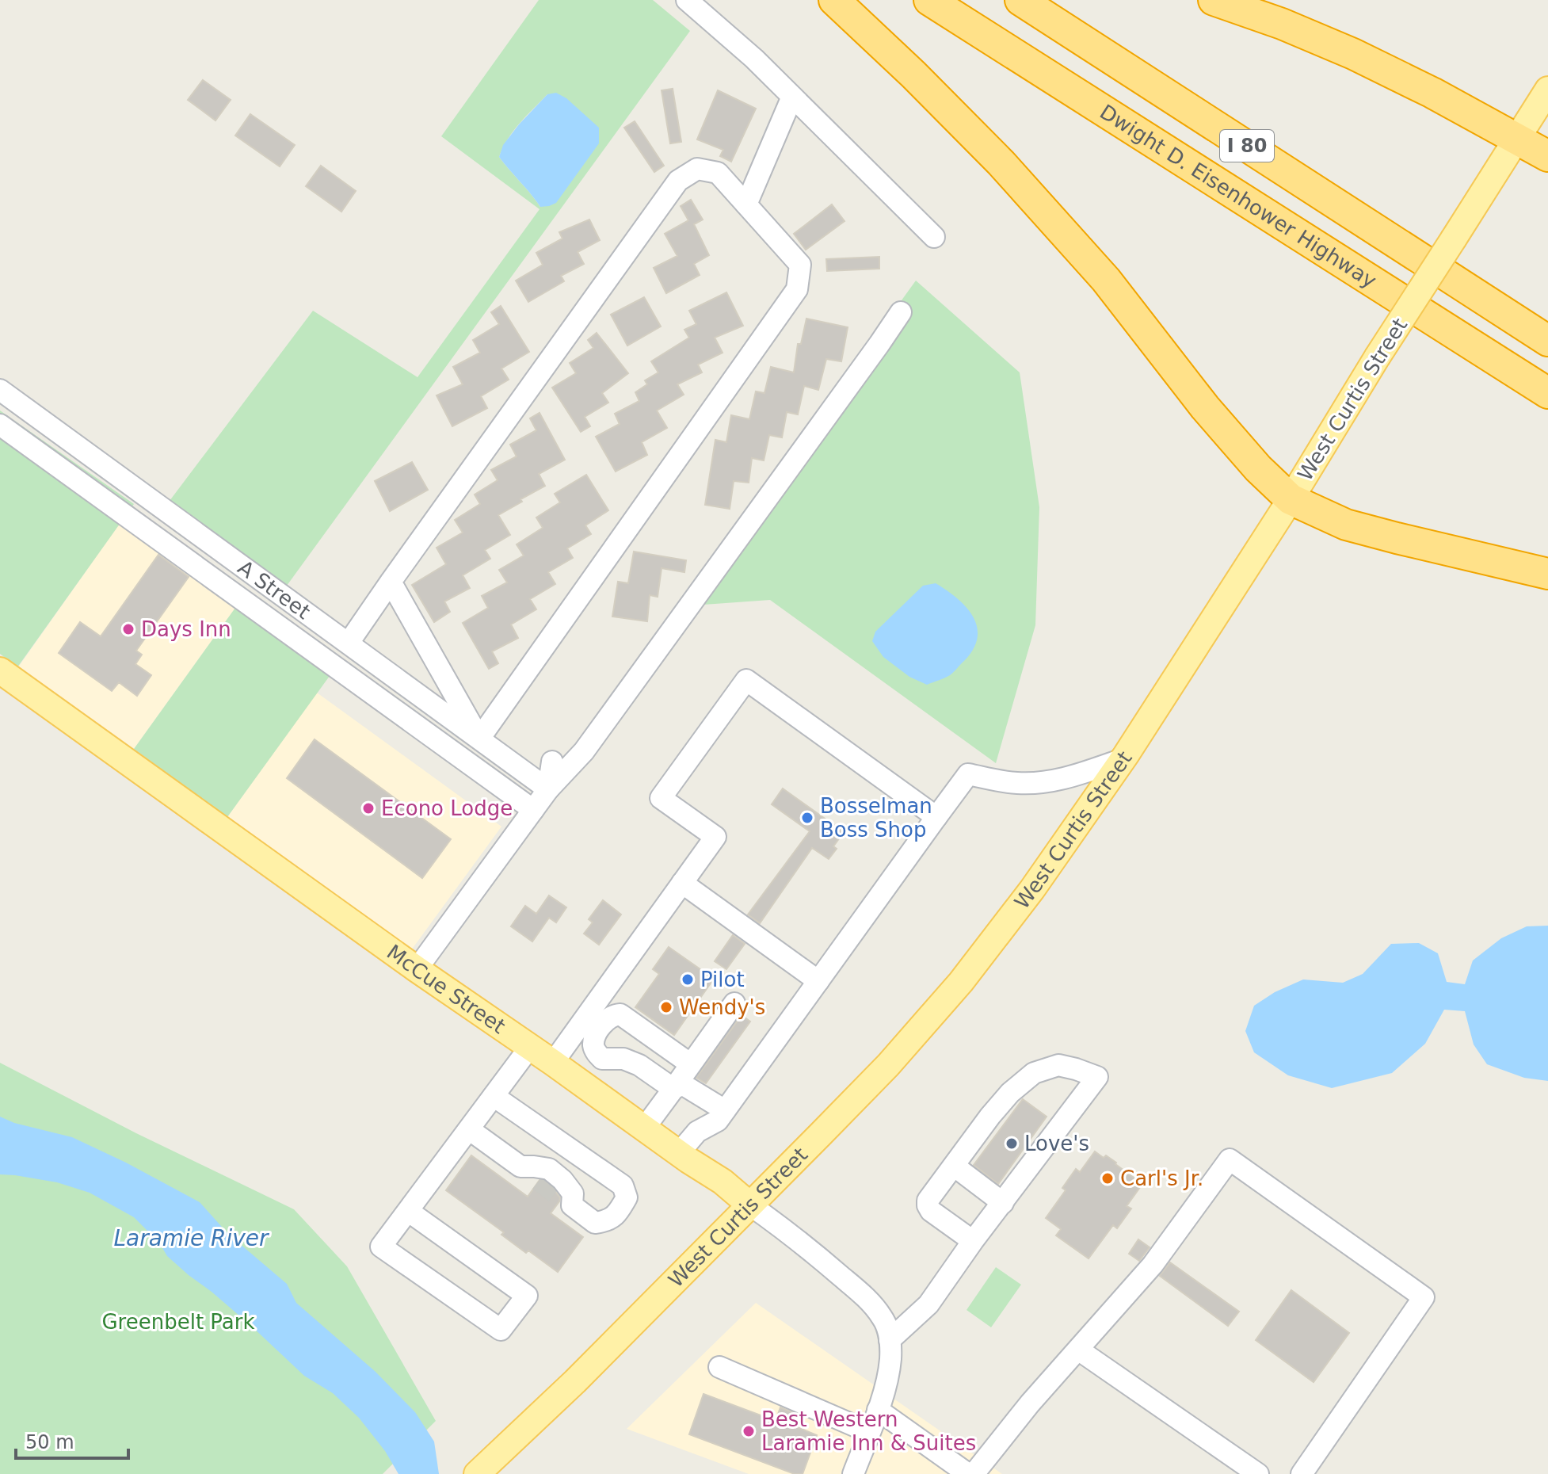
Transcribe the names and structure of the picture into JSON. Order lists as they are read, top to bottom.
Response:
{
  "streets": {
    "highway": ["I 80", "Dwight D. Eisenhower Highway"],
    "main road": ["West Curtis Street", "McCue Street"],
    "street": ["A Street"]
  },
  "crossings": [
    ["West Curtis Street", "McCue Street"]
  ],
  "water": ["Laramie River"],
  "parks": ["Greenbelt Park"],
  "places": [
    "Days Inn",
    "Econo Lodge",
    "Bosselman Boss Shop",
    "Pilot",
    "Wendy's",
    "Love's",
    "Carl's Jr.",
    "Best Western Laramie Inn & Suites"
  ],
  "scale_bar": "50 m"
}
